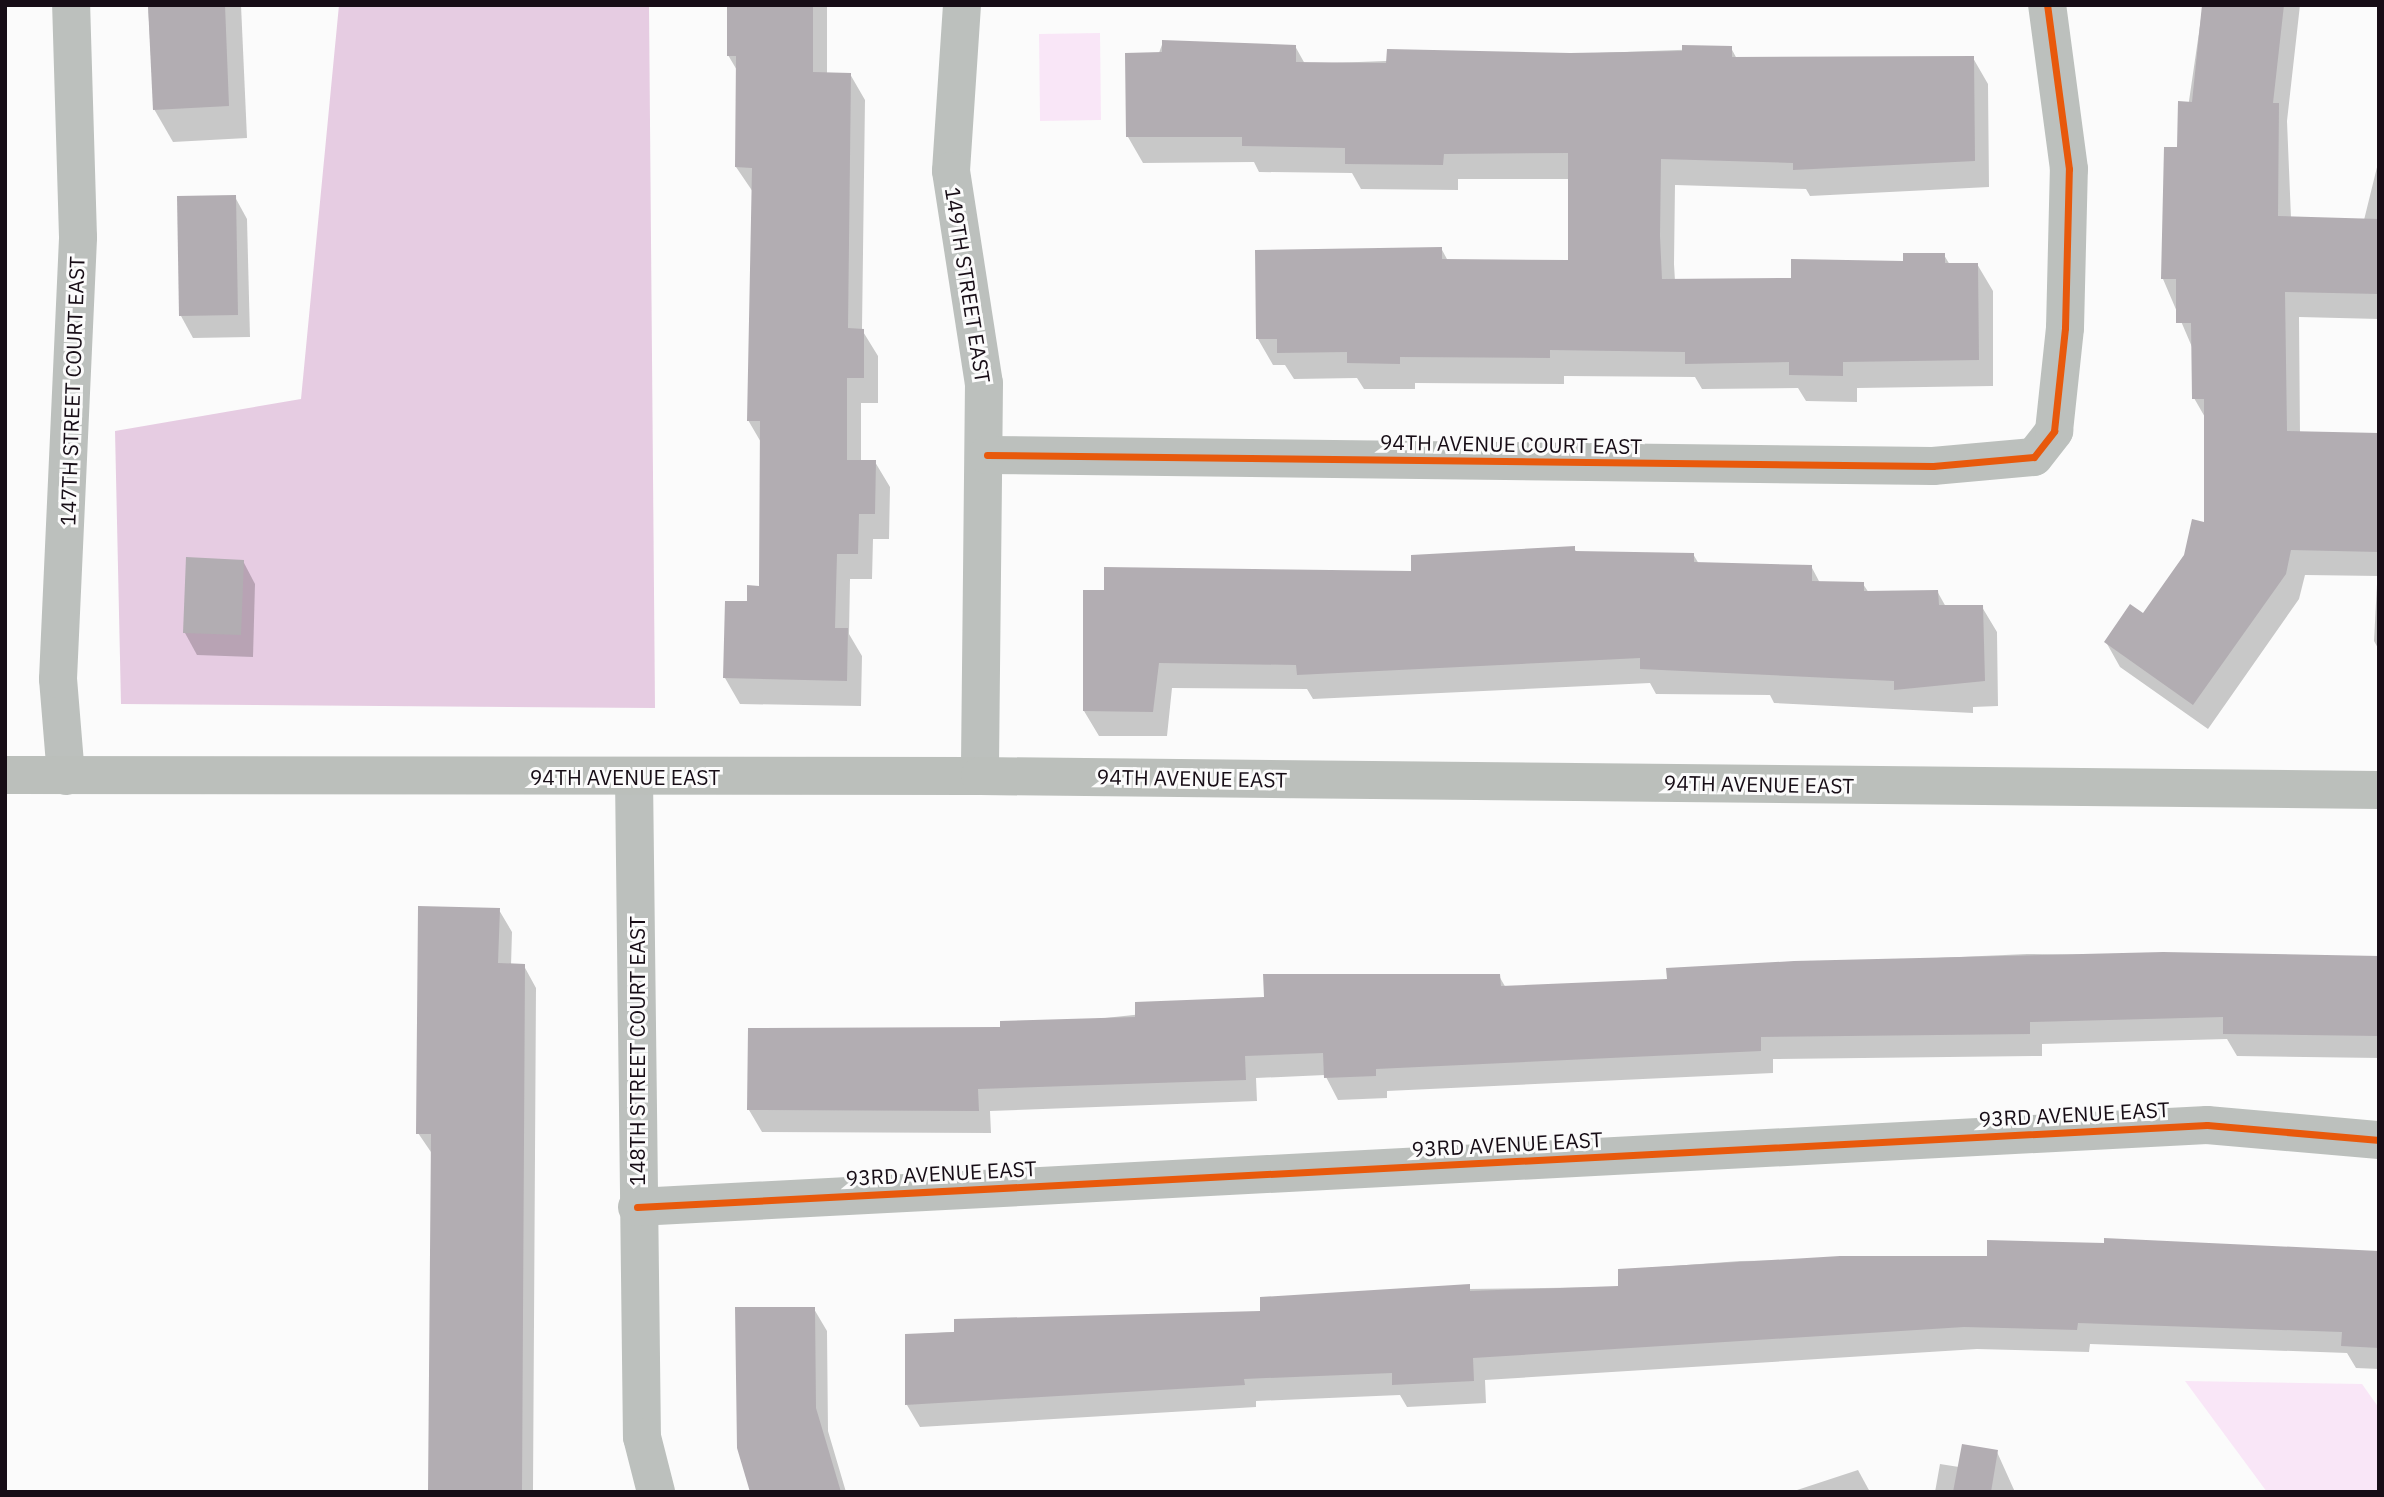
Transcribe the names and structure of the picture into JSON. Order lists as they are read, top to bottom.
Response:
{
  "streets": {
    "main road": ["94TH AVENUE EAST"],
    "street": [
      "149TH STREET EAST",
      "147TH STREET COURT EAST",
      "94TH AVENUE COURT EAST",
      "148TH STREET COURT EAST",
      "93RD AVENUE EAST"
    ]
  },
  "crossings": [
    ["149TH STREET EAST", "94TH AVENUE COURT EAST"],
    ["149TH STREET EAST", "94TH AVENUE EAST"],
    ["147TH STREET COURT EAST", "94TH AVENUE EAST"],
    ["94TH AVENUE EAST", "148TH STREET COURT EAST"],
    ["148TH STREET COURT EAST", "93RD AVENUE EAST"]
  ]
}
